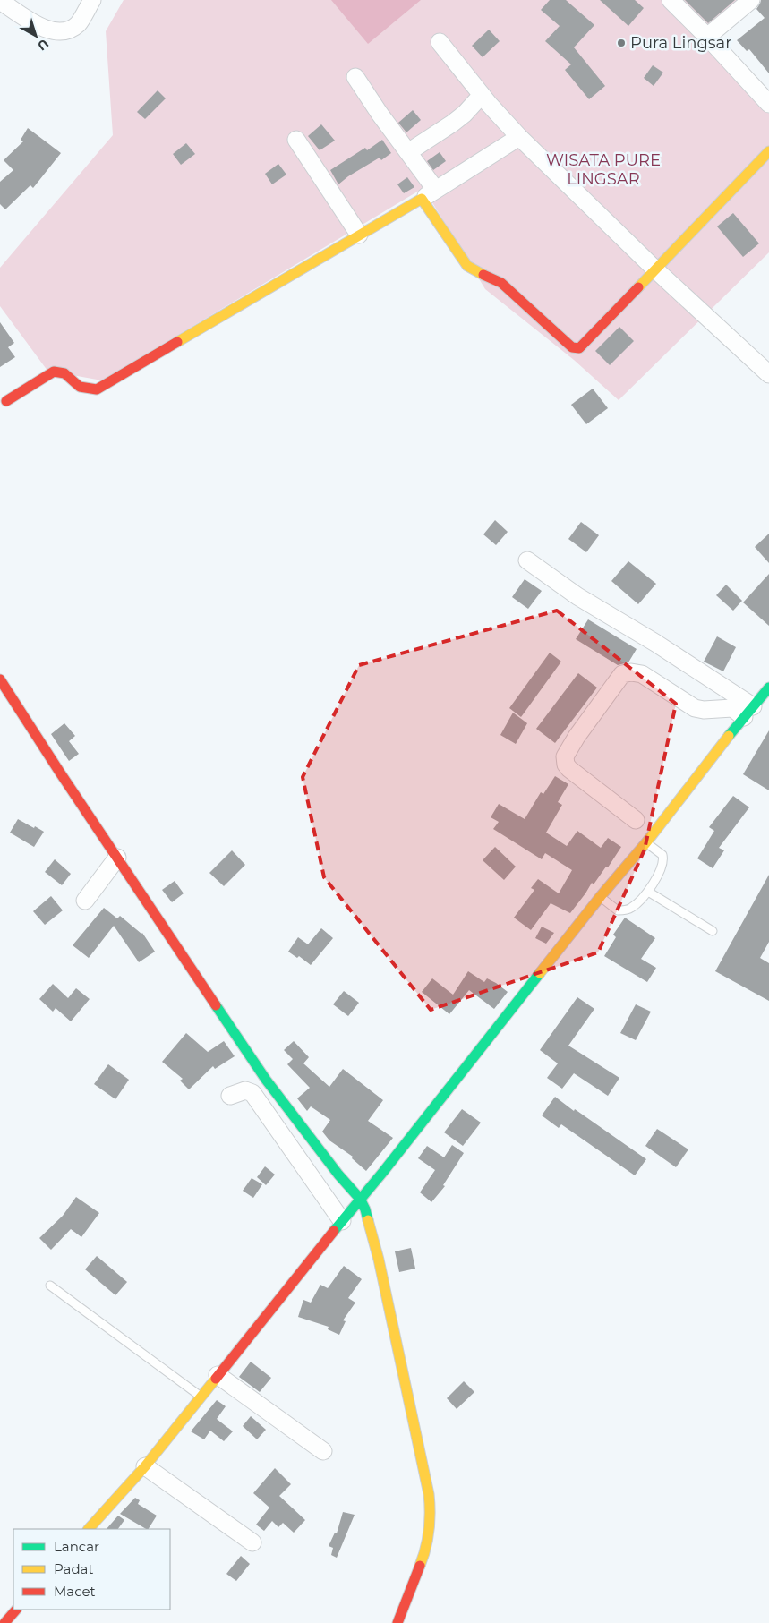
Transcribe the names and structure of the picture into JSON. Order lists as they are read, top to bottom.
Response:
{
  "parks": ["WISATA PURE LINGSAR"],
  "places": ["Pura Lingsar"],
  "legend": ["Lancar", "Padat", "Macet"],
  "north": "bottom right"
}
